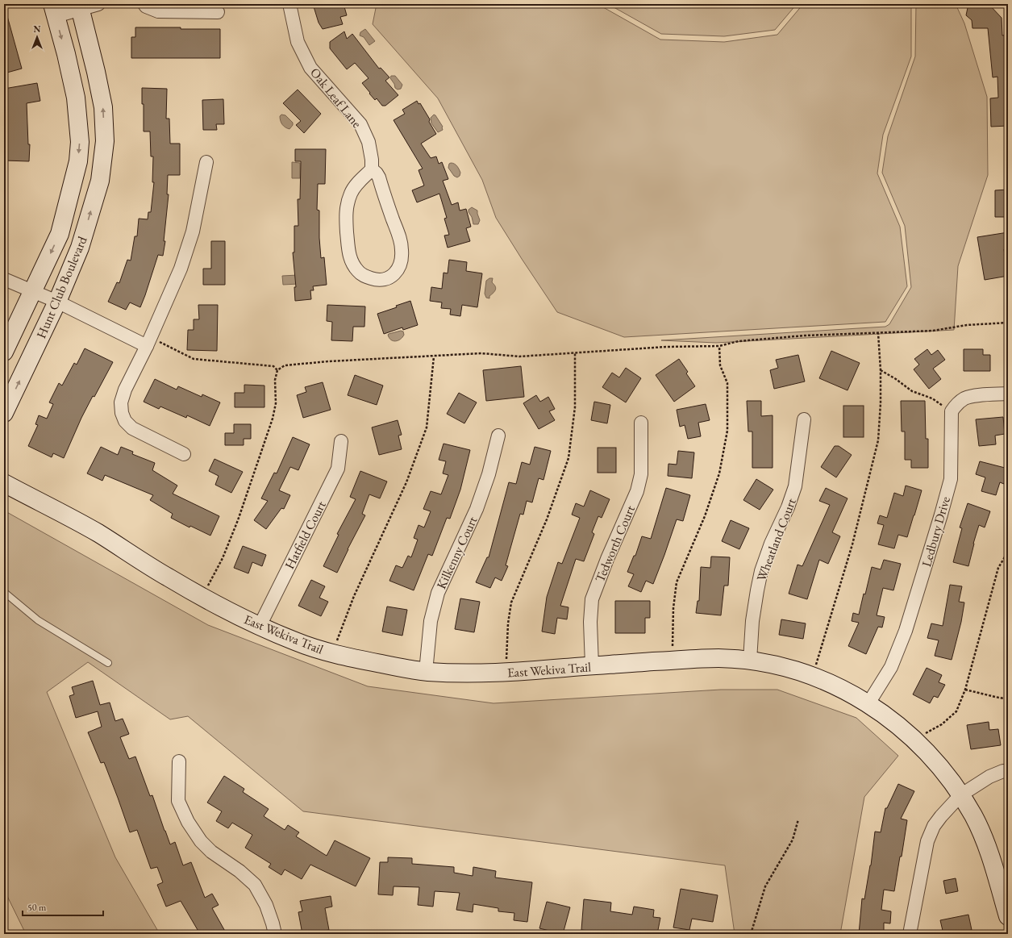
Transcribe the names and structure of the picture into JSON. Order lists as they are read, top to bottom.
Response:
{
  "streets": {
    "street": [
      "Oak Leaf Lane",
      "Hunt Club Boulevard",
      "Ledbury Drive",
      "Hatfield Court",
      "Wheatland Court",
      "Tedworth Court",
      "Kilkenny Court",
      "East Wekiva Trail"
    ]
  },
  "crossings": [
    ["Ledbury Drive", "East Wekiva Trail"],
    ["Hatfield Court", "East Wekiva Trail"],
    ["Wheatland Court", "East Wekiva Trail"],
    ["Tedworth Court", "East Wekiva Trail"],
    ["Kilkenny Court", "East Wekiva Trail"]
  ],
  "scale_bar": "50 m",
  "north": "top"
}
